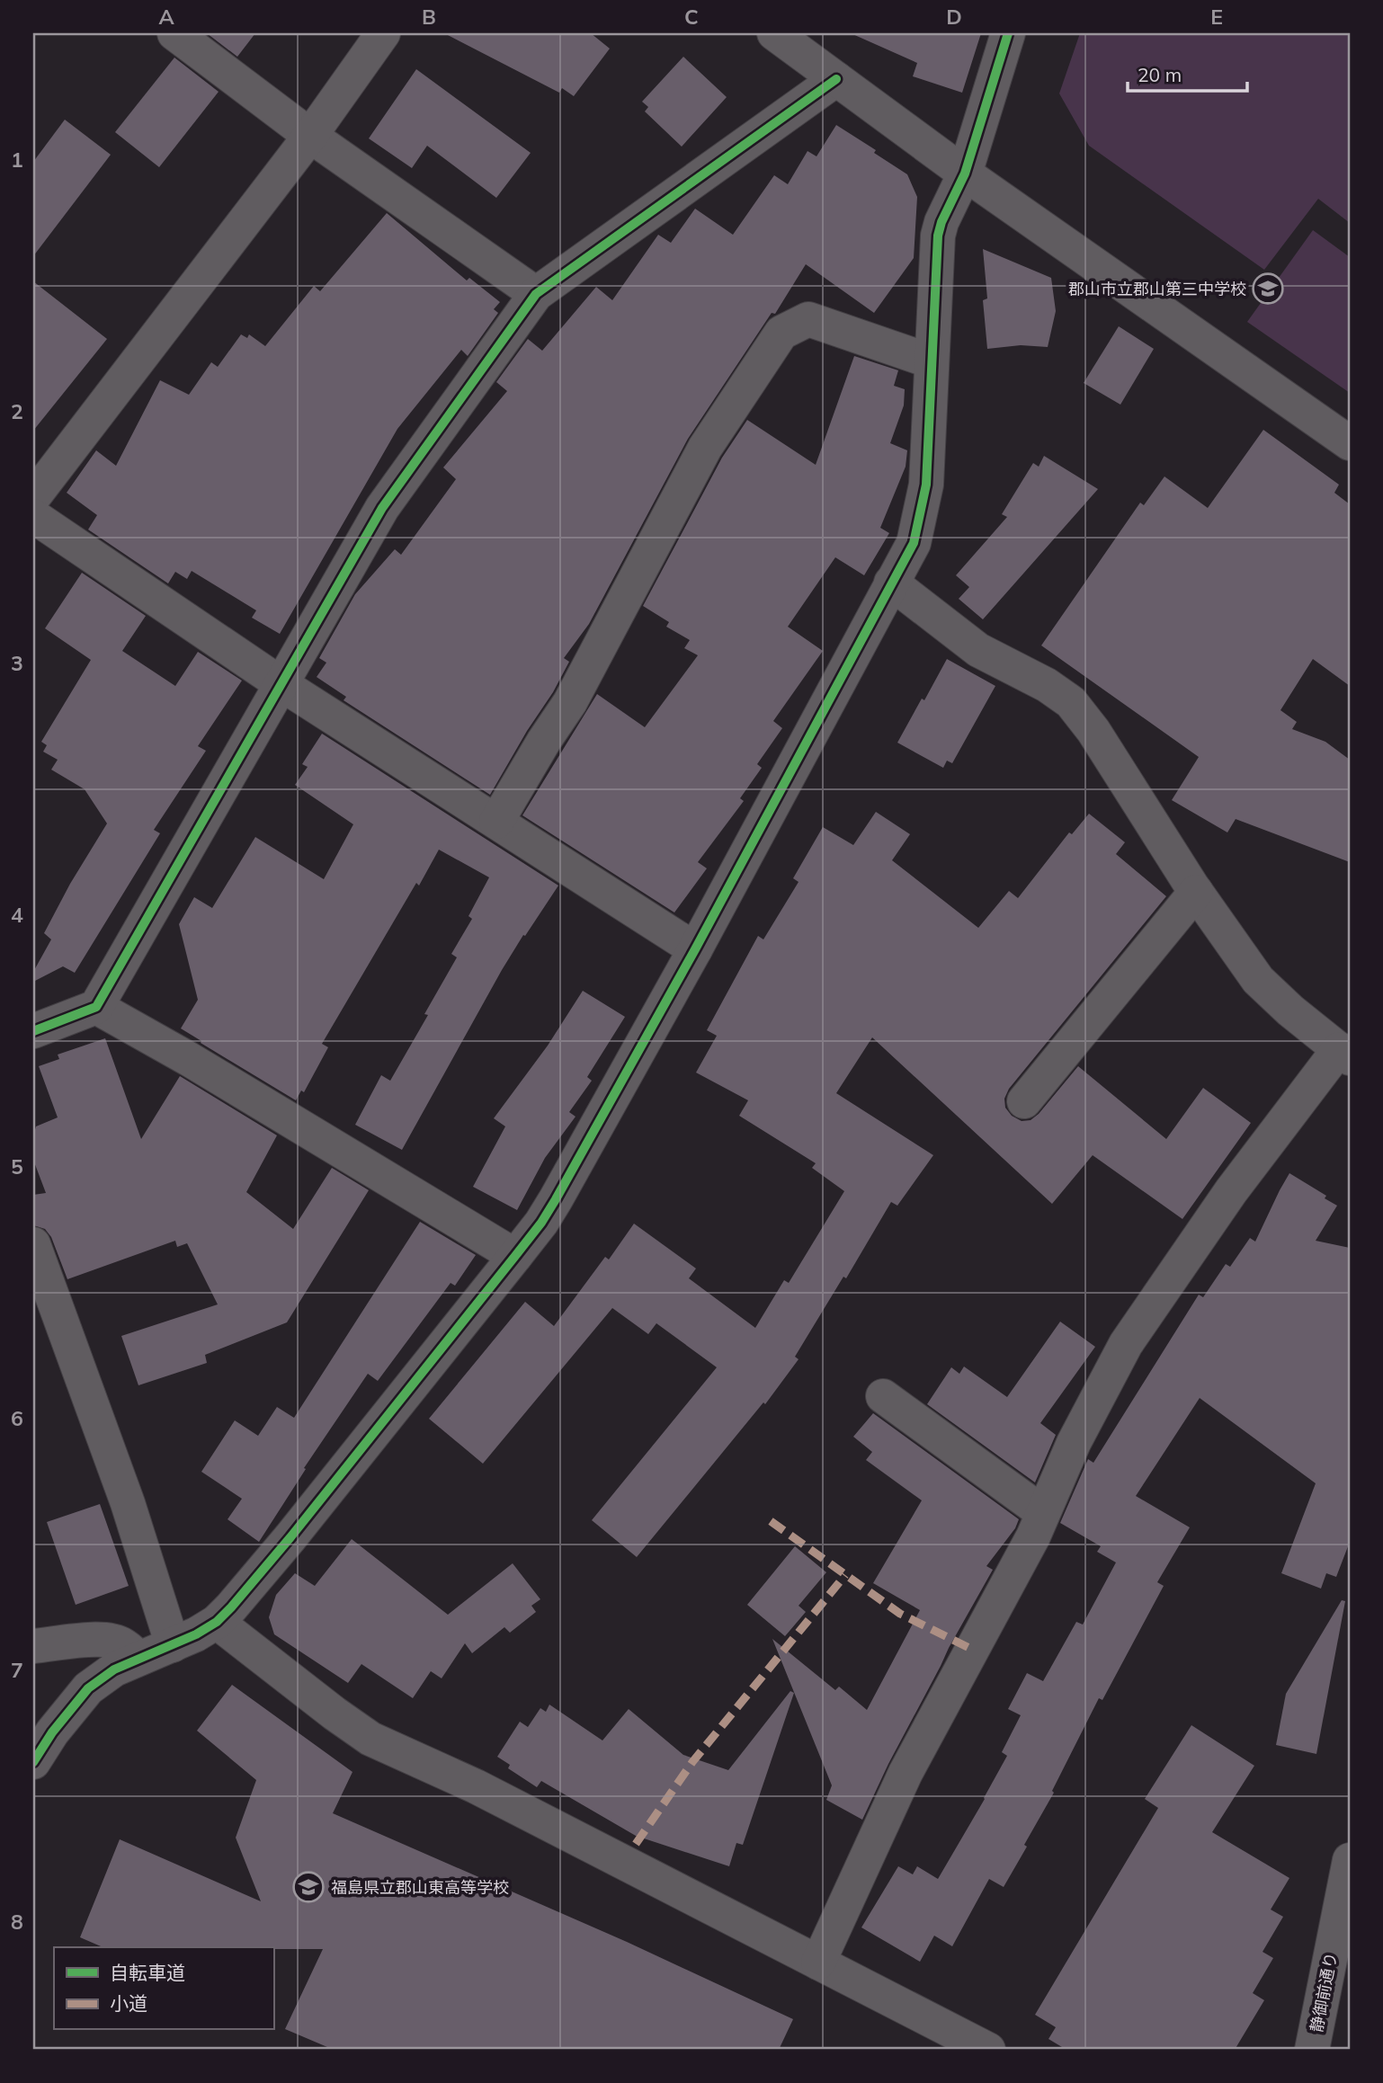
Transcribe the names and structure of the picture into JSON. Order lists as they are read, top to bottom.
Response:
{
  "streets": {
    "street": ["静御前通り"]
  },
  "places": {
    "school or university": ["郡山市立郡山第三中学校", "福島県立郡山東高等学校"]
  },
  "legend": ["自転車道", "小道"],
  "scale_bar": "20 m",
  "grid": {
    "columns": [
      "A",
      "B",
      "C",
      "D",
      "E"
    ],
    "rows": [
      "1",
      "2",
      "3",
      "4",
      "5",
      "6",
      "7",
      "8"
    ]
  }
}
